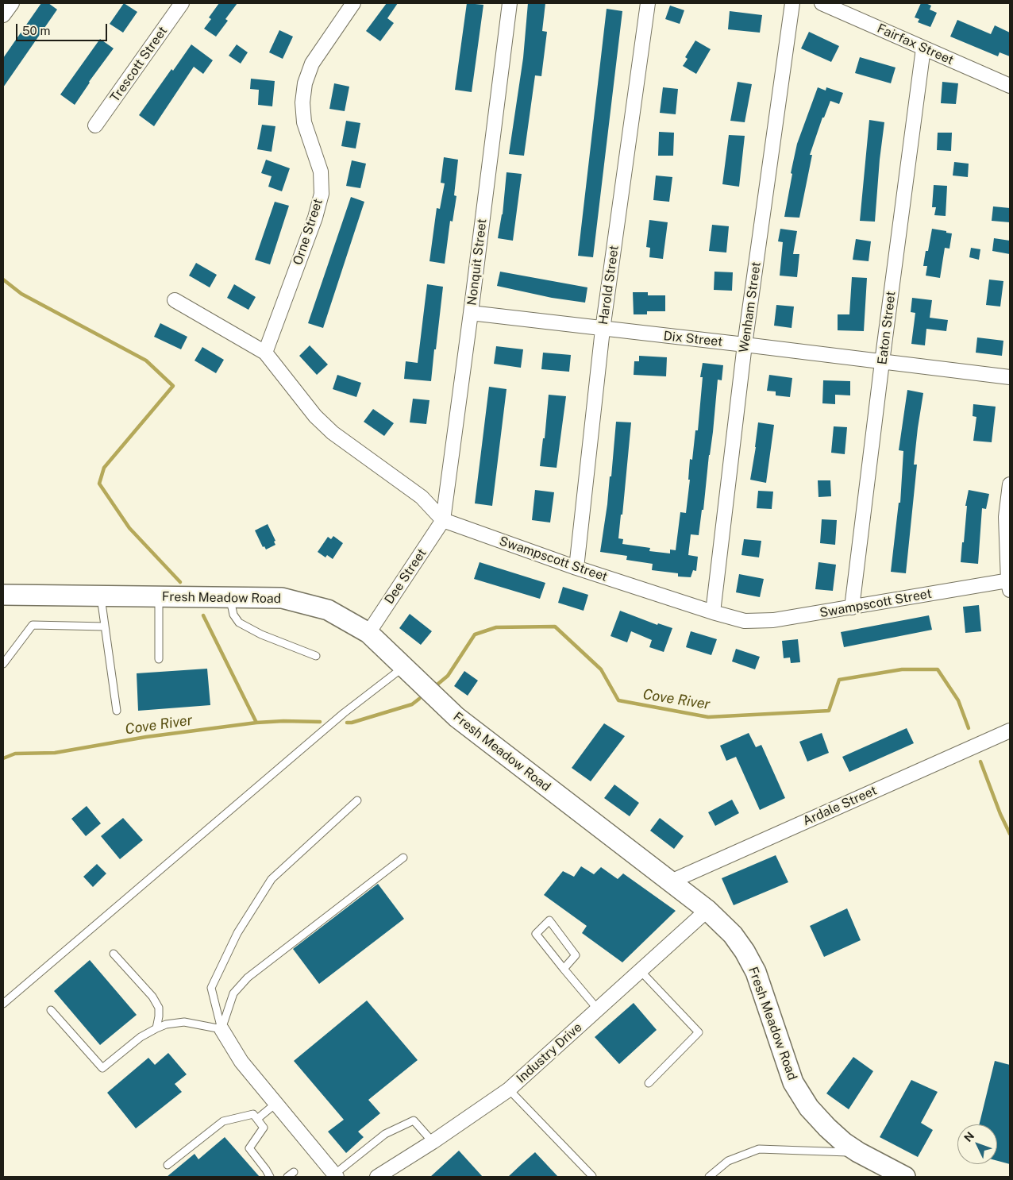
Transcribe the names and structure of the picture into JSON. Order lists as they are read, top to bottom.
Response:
{
  "streets": {
    "street": [
      "Fairfax Street",
      "Trescott Street",
      "Orne Street",
      "Nonquit Street",
      "Harold Street",
      "Wenham Street",
      "Eaton Street",
      "Dix Street",
      "Swampscott Street",
      "Dee Street",
      "Fresh Meadow Road",
      "Ardale Street",
      "Industry Drive"
    ]
  },
  "crossings": [
    ["Fairfax Street", "Eaton Street"],
    ["Orne Street", "Swampscott Street"],
    ["Nonquit Street", "Dix Street"],
    ["Nonquit Street", "Swampscott Street"],
    ["Nonquit Street", "Dee Street"],
    ["Harold Street", "Dix Street"],
    ["Harold Street", "Swampscott Street"],
    ["Wenham Street", "Dix Street"],
    ["Wenham Street", "Swampscott Street"],
    ["Eaton Street", "Dix Street"],
    ["Eaton Street", "Swampscott Street"],
    ["Swampscott Street", "Dee Street"],
    ["Dee Street", "Fresh Meadow Road"],
    ["Fresh Meadow Road", "Ardale Street"],
    ["Fresh Meadow Road", "Industry Drive"]
  ],
  "water": ["Cove River"],
  "scale_bar": "50 m",
  "north": "top left"
}
